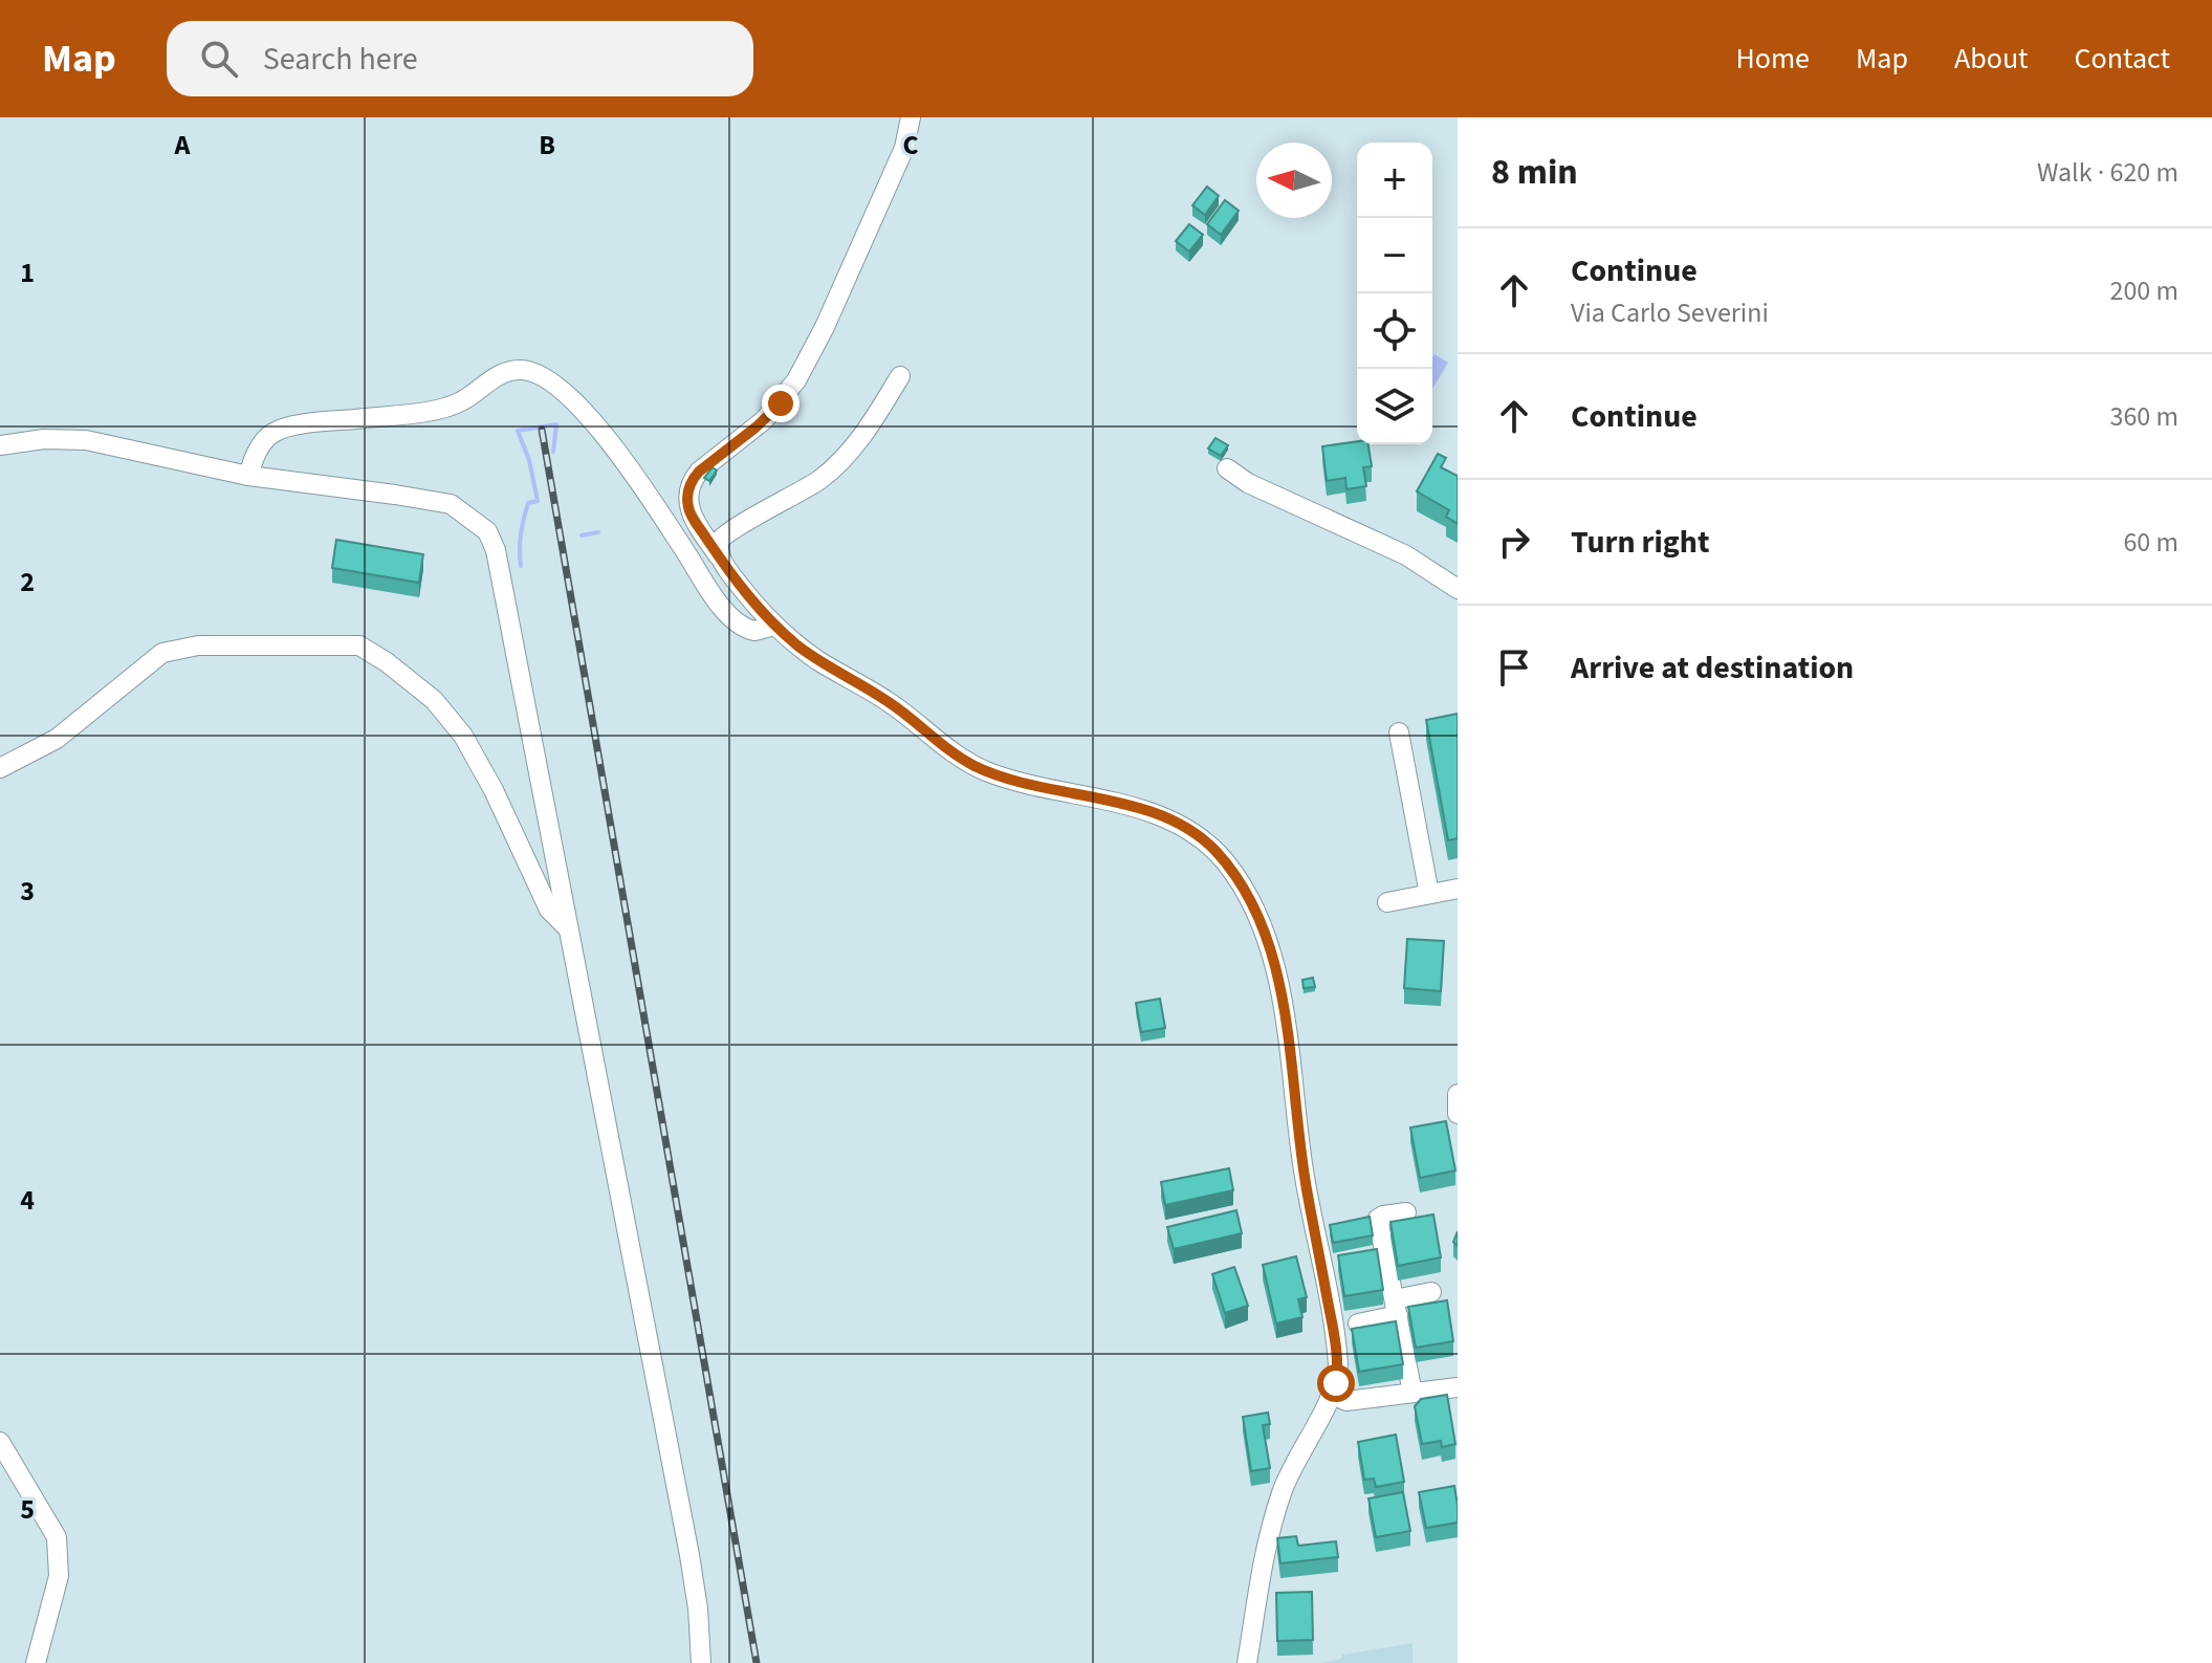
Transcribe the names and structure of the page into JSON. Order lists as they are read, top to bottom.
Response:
{
  "north": "left",
  "page": {
    "header": "Map",
    "search": "Search here",
    "nav": [
      "Home",
      "Map",
      "About",
      "Contact"
    ],
    "heading": ["8 min", "Walk · 620 m"],
    "map_buttons": ["+", "−"],
    "list": [
      ["Continue", "Via Carlo Severini", "200 m"],
      ["Continue", "360 m"],
      ["Turn right", "60 m"],
      "Arrive at destination"
    ]
  },
  "grid": {
    "columns": ["A", "B", "C"],
    "rows": [
      "1",
      "2",
      "3",
      "4",
      "5"
    ]
  }
}
